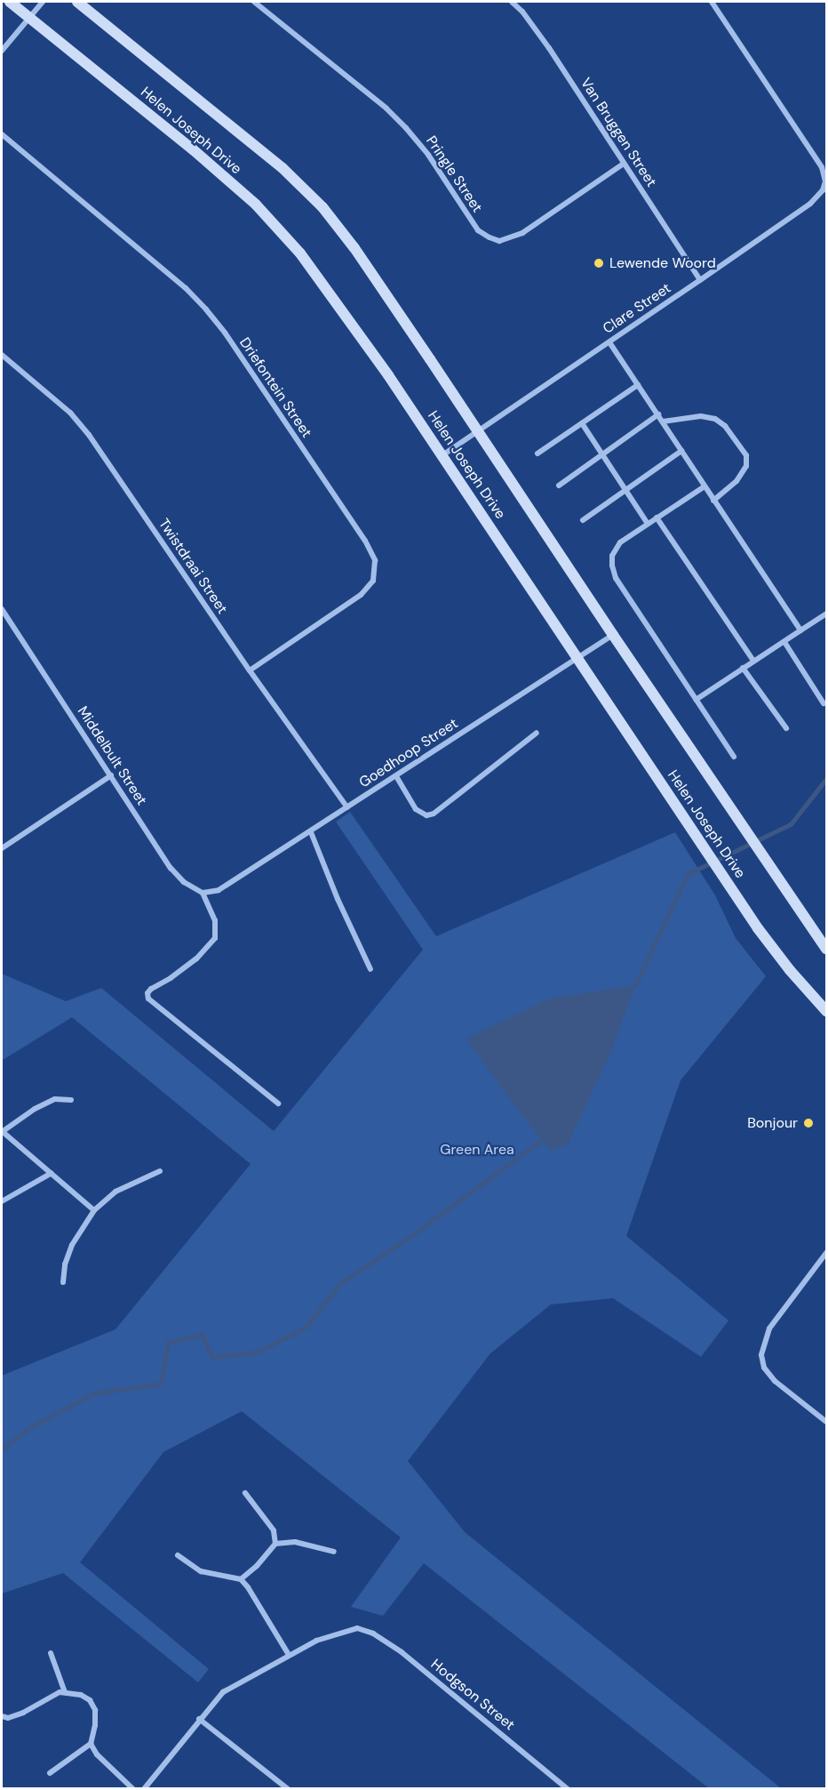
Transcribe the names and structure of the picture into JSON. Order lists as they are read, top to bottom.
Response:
{
  "streets": {
    "street": [
      "Helen Joseph Drive",
      "Van Bruggen Street",
      "Pringle Street",
      "Clare Street",
      "Driefontein Street",
      "Twistdraai Street",
      "Goedhoop Street",
      "Middelbult Street",
      "Hodgson Street"
    ]
  },
  "crossings": [
    ["Helen Joseph Drive", "Clare Street"],
    ["Helen Joseph Drive", "Goedhoop Street"],
    ["Van Bruggen Street", "Pringle Street"],
    ["Van Bruggen Street", "Clare Street"],
    ["Driefontein Street", "Twistdraai Street"],
    ["Twistdraai Street", "Goedhoop Street"],
    ["Goedhoop Street", "Middelbult Street"]
  ],
  "parks": ["Green Area"],
  "places": ["Lewende Woord", "Bonjour"]
}
